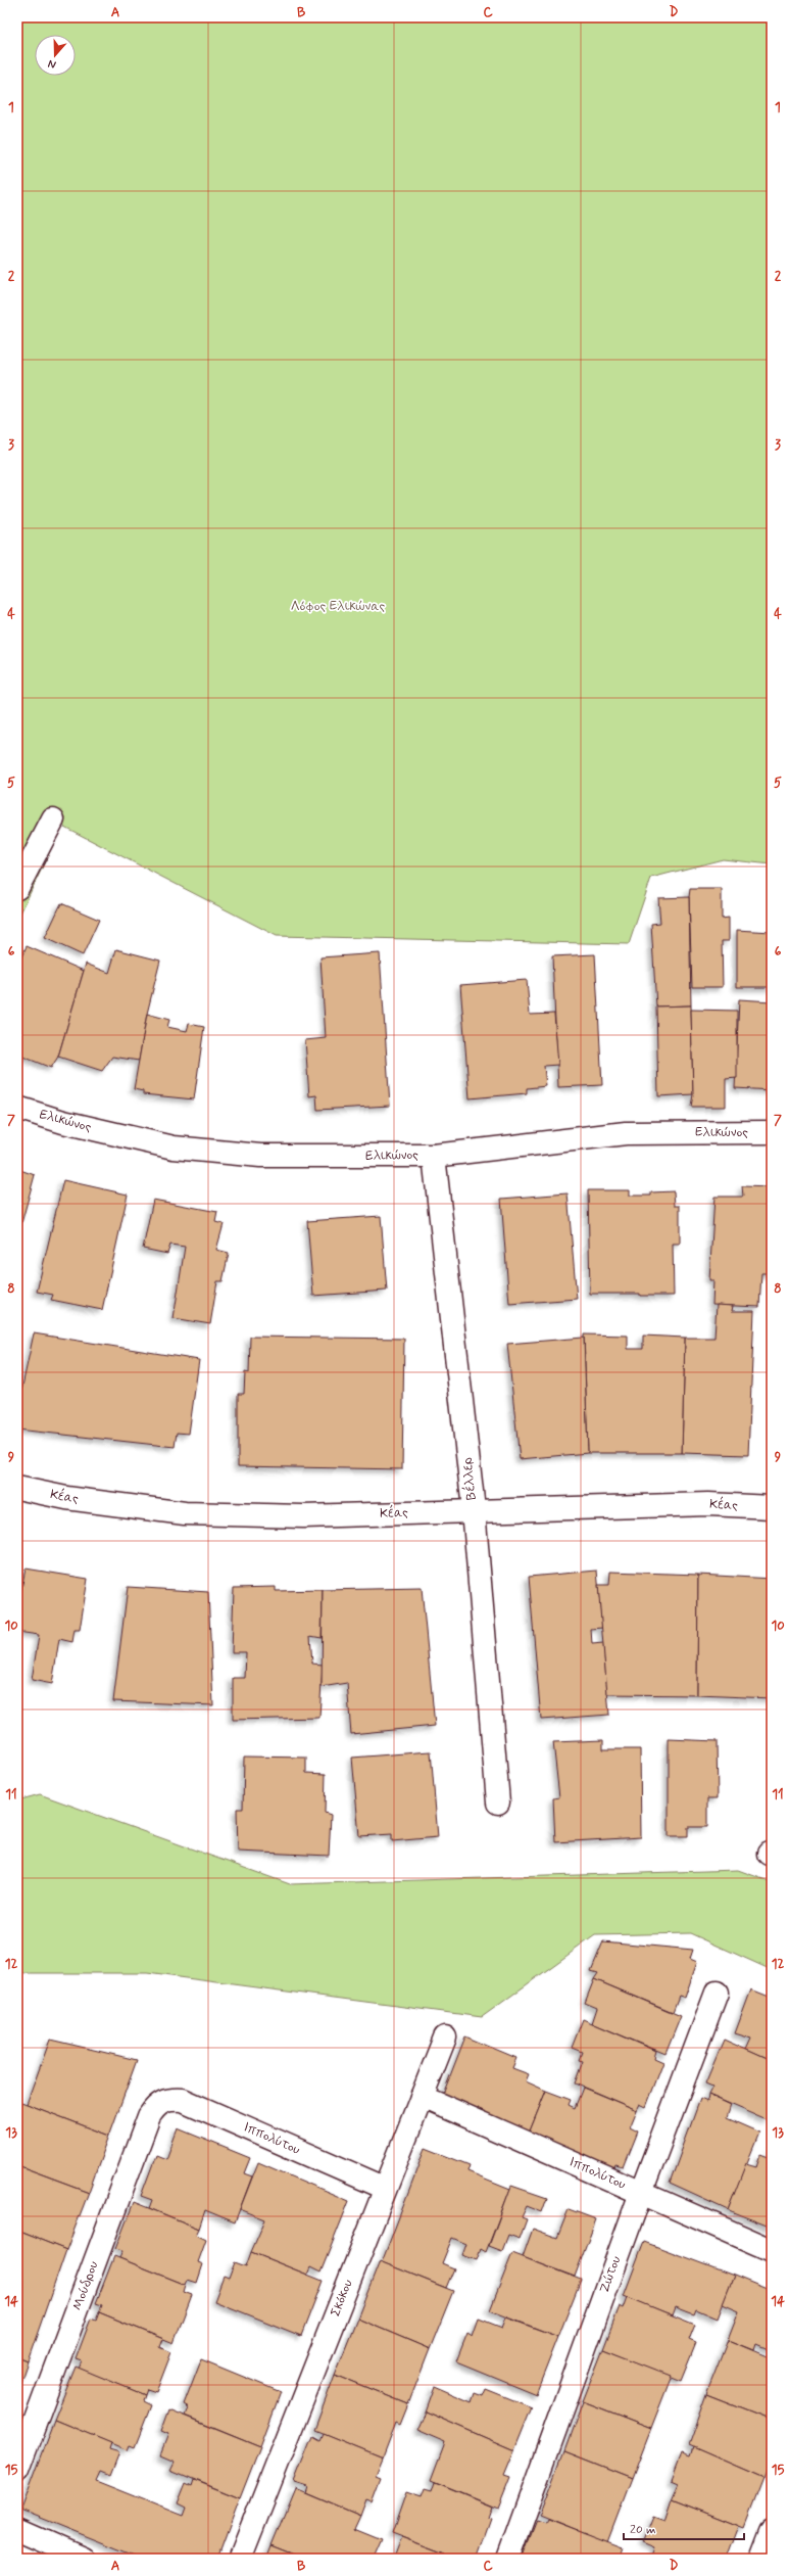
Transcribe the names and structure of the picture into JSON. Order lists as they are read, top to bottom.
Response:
{
  "streets": {
    "street": [
      "Ελικώνος",
      "Βέλλερ",
      "Κέας",
      "Ιππολύτου",
      "Ζώτου",
      "Μούδρου",
      "Σκόκου"
    ]
  },
  "crossings": [
    ["Ελικώνος", "Βέλλερ"],
    ["Βέλλερ", "Κέας"],
    ["Ιππολύτου", "Ζώτου"],
    ["Ιππολύτου", "Μούδρου"],
    ["Ιππολύτου", "Σκόκου"]
  ],
  "parks": ["Λόφος Ελικώνας"],
  "scale_bar": "20 m",
  "north": "bottom",
  "grid": {
    "columns": [
      "A",
      "B",
      "C",
      "D"
    ],
    "rows": [
      "1",
      "2",
      "3",
      "4",
      "5",
      "6",
      "7",
      "8",
      "9",
      "10",
      "11",
      "12",
      "13",
      "14",
      "15"
    ]
  }
}
